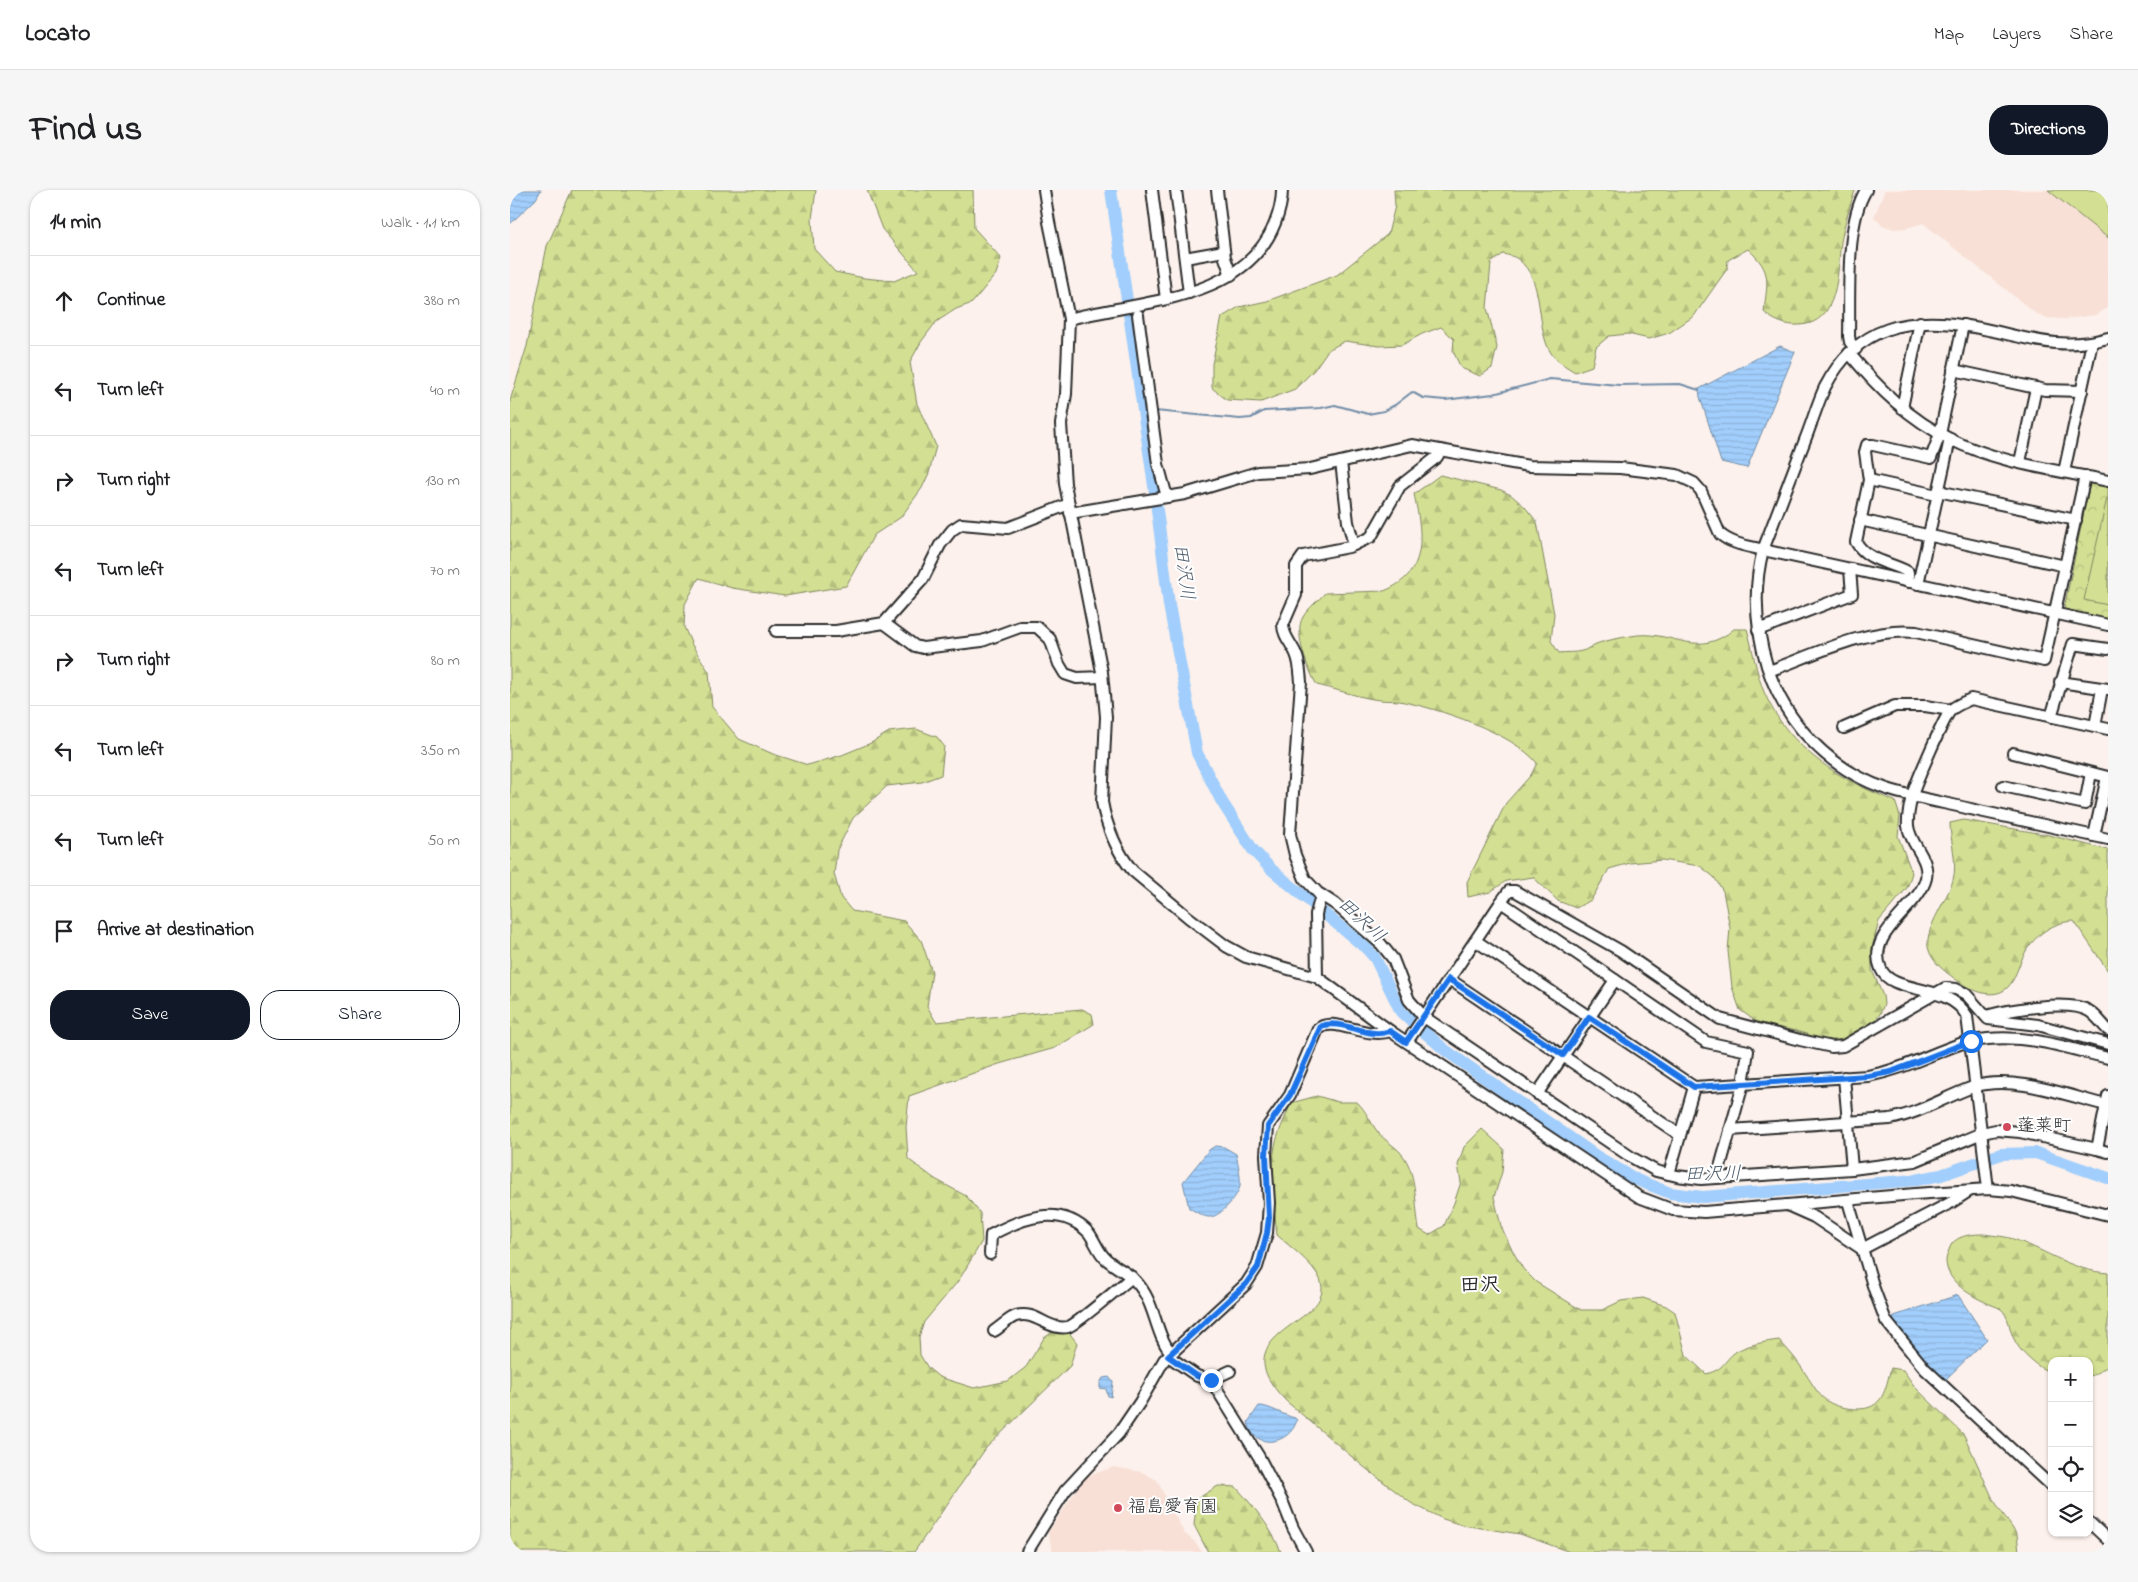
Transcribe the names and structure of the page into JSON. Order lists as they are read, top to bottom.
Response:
{
  "districts": ["田沢"],
  "water": ["田沢川"],
  "places": ["蓬莱町", "福島愛育園"],
  "page": {
    "header": "Locato",
    "nav": ["Map", "Layers", "Share"],
    "title": "Find us",
    "buttons": [
      "Directions",
      ["Save", "Share"]
    ],
    "heading": ["14 min", "Walk · 1.1 km"],
    "list": [
      ["Continue", "380 m"],
      ["Turn left", "40 m"],
      ["Turn right", "130 m"],
      ["Turn left", "70 m"],
      ["Turn right", "80 m"],
      ["Turn left", "350 m"],
      ["Turn left", "50 m"],
      "Arrive at destination"
    ],
    "map_buttons": ["+", "−"]
  }
}
